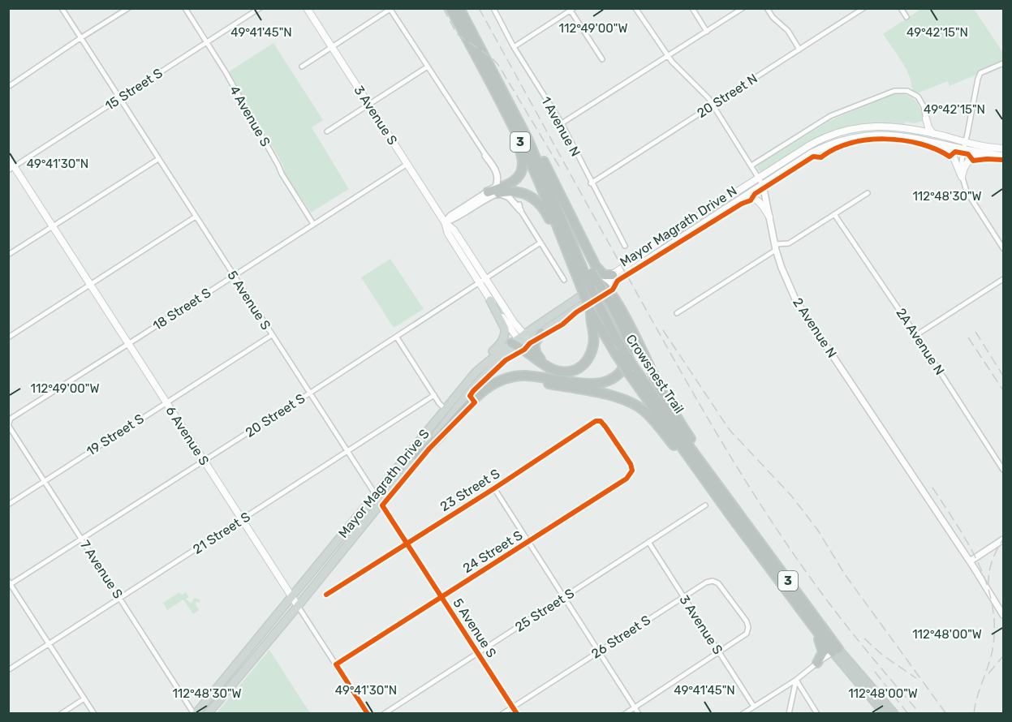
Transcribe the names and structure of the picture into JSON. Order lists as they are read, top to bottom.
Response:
{
  "streets": {
    "highway": ["3", "Crowsnest Trail"],
    "main road": [
      "3 Avenue S",
      "Mayor Magrath Drive N",
      "6 Avenue S",
      "Mayor Magrath Drive S"
    ],
    "street": [
      "15 Street S",
      "20 Street N",
      "4 Avenue S",
      "1 Avenue N",
      "5 Avenue S",
      "18 Street S",
      "2 Avenue N",
      "2A Avenue N",
      "20 Street S",
      "19 Street S",
      "23 Street S",
      "21 Street S",
      "24 Street S",
      "7 Avenue S",
      "25 Street S",
      "26 Street S"
    ]
  },
  "crossings": [
    ["15 Street S", "4 Avenue S"],
    ["15 Street S", "5 Avenue S"],
    ["15 Street S", "6 Avenue S"],
    ["20 Street N", "1 Avenue N"],
    ["20 Street N", "2 Avenue N"],
    ["3 Avenue S", "18 Street S"],
    ["3 Avenue S", "20 Street S"],
    ["3 Avenue S", "Mayor Magrath Drive S"],
    ["3 Avenue S", "25 Street S"],
    ["3 Avenue S", "26 Street S"],
    ["4 Avenue S", "18 Street S"],
    ["Mayor Magrath Drive N", "2 Avenue N"],
    ["Mayor Magrath Drive N", "Mayor Magrath Drive S"],
    ["5 Avenue S", "18 Street S"],
    ["5 Avenue S", "20 Street S"],
    ["5 Avenue S", "19 Street S"],
    ["5 Avenue S", "Mayor Magrath Drive S"],
    ["5 Avenue S", "23 Street S"],
    ["5 Avenue S", "21 Street S"],
    ["5 Avenue S", "24 Street S"],
    ["5 Avenue S", "25 Street S"],
    ["5 Avenue S", "26 Street S"],
    ["18 Street S", "6 Avenue S"],
    ["18 Street S", "7 Avenue S"],
    ["20 Street S", "6 Avenue S"],
    ["20 Street S", "7 Avenue S"],
    ["19 Street S", "6 Avenue S"],
    ["19 Street S", "7 Avenue S"],
    ["6 Avenue S", "Mayor Magrath Drive S"],
    ["6 Avenue S", "21 Street S"],
    ["6 Avenue S", "24 Street S"],
    ["Mayor Magrath Drive S", "7 Avenue S"],
    ["23 Street S", "24 Street S"],
    ["21 Street S", "7 Avenue S"]
  ],
  "coordinates": [
    "112°49'00\"W",
    "49°42'15\"N",
    "49°41'45\"N",
    "49°41'30\"N",
    "112°48'30\"W",
    "112°48'00\"W"
  ]
}
